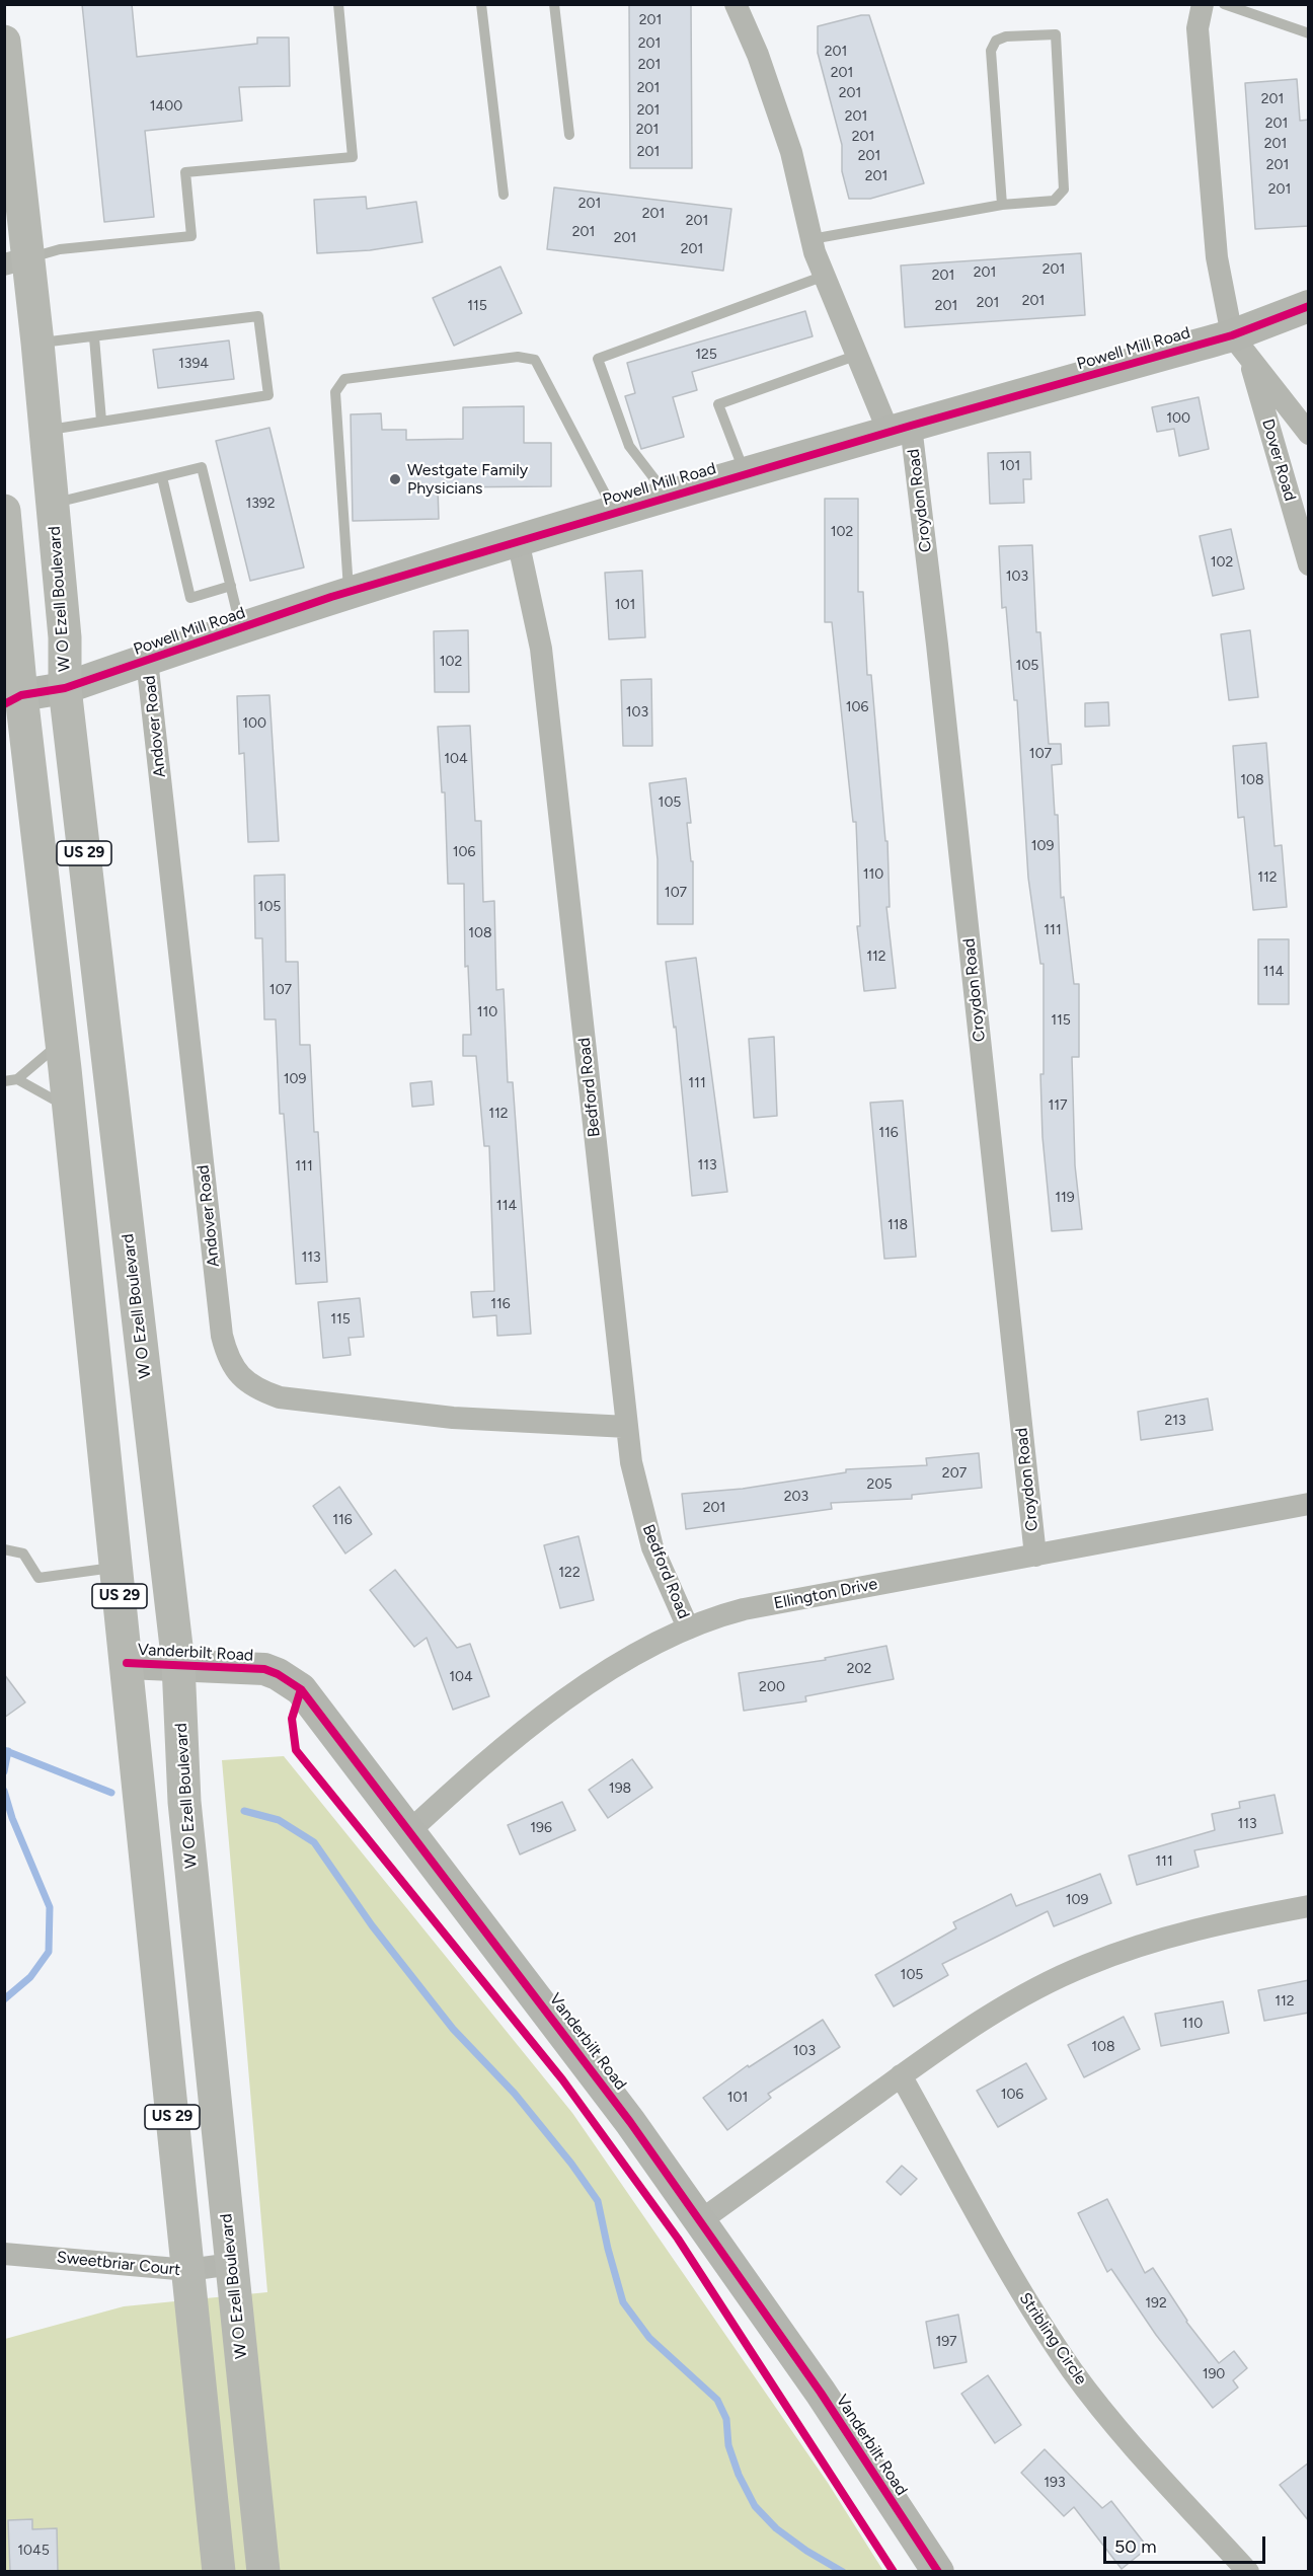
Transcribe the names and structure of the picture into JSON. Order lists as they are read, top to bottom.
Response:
{
  "streets": {
    "main road": ["W O Ezell Boulevard", "US 29"],
    "street": [
      "Powell Mill Road",
      "Dover Road",
      "Croydon Road",
      "Andover Road",
      "Bedford Road",
      "Ellington Drive",
      "Vanderbilt Road",
      "Sweetbriar Court",
      "Stribling Circle"
    ]
  },
  "crossings": [
    ["Powell Mill Road", "Dover Road"],
    ["Powell Mill Road", "Croydon Road"],
    ["Powell Mill Road", "W O Ezell Boulevard"],
    ["Powell Mill Road", "Andover Road"],
    ["Powell Mill Road", "US 29"],
    ["Powell Mill Road", "Bedford Road"],
    ["Croydon Road", "Ellington Drive"],
    ["W O Ezell Boulevard", "Vanderbilt Road"],
    ["W O Ezell Boulevard", "Sweetbriar Court"],
    ["Andover Road", "Bedford Road"],
    ["US 29", "Vanderbilt Road"],
    ["US 29", "Sweetbriar Court"],
    ["Bedford Road", "Ellington Drive"],
    ["Ellington Drive", "Vanderbilt Road"]
  ],
  "places": ["Westgate Family Physicians"],
  "house_numbers": [
    "201",
    "201",
    "201",
    "201",
    "201",
    "201",
    "201",
    "201",
    "1400",
    "201",
    "201",
    "201",
    "201",
    "201",
    "201",
    "201",
    "201",
    "201",
    "201",
    "201",
    "201",
    "201",
    "201",
    "201",
    "201",
    "201",
    "201",
    "201",
    "201",
    "201",
    "201",
    "115",
    "201",
    "125",
    "1394",
    "100",
    "101",
    "1392",
    "102",
    "102",
    "103",
    "101",
    "102",
    "105",
    "106",
    "103",
    "100",
    "107",
    "104",
    "108",
    "105",
    "109",
    "106",
    "110",
    "112",
    "107",
    "105",
    "111",
    "108",
    "112",
    "114",
    "107",
    "110",
    "115",
    "109",
    "111",
    "117",
    "112",
    "116",
    "113",
    "111",
    "119",
    "114",
    "118",
    "113",
    "116",
    "115",
    "213",
    "207",
    "205",
    "203",
    "201",
    "116",
    "122",
    "202",
    "104",
    "200",
    "198",
    "113",
    "196",
    "111",
    "109",
    "105",
    "112",
    "110",
    "108",
    "103",
    "106",
    "101",
    "192",
    "197",
    "190",
    "193",
    "1045"
  ],
  "scale_bar": "50 m"
}
